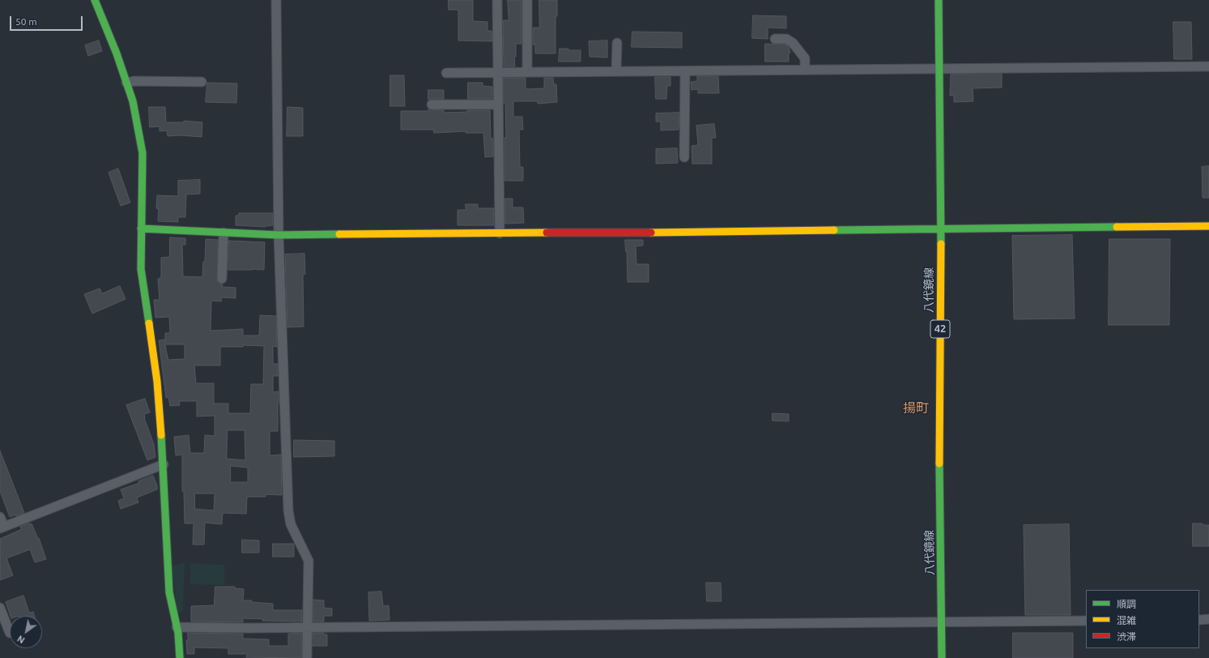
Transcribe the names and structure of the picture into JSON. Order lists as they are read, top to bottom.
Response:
{
  "streets": {
    "street": ["八代鏡線", "42"]
  },
  "districts": ["揚町"],
  "legend": ["順調", "混雑", "渋滞"],
  "scale_bar": "50 m",
  "north": "bottom left"
}
